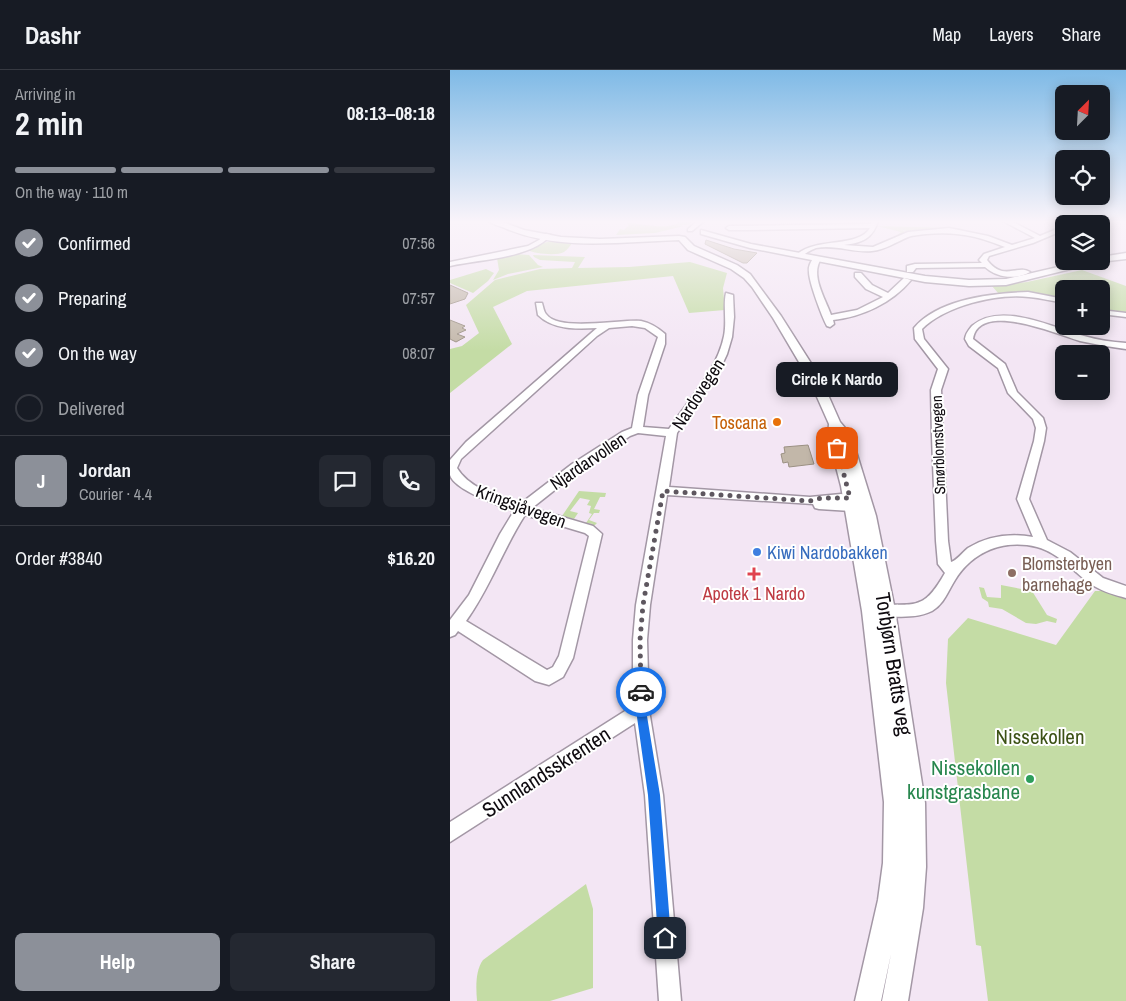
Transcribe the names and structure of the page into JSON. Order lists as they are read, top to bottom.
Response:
{
  "streets": {
    "main road": ["Torbjørn Bratts veg"],
    "street": [
      "Nardovegen",
      "Smørblomstvegen",
      "Njardarvollen",
      "Kringsjåvegen",
      "Sunnlandsskrenten"
    ]
  },
  "crossings": [
    ["Nardovegen", "Njardarvollen"],
    ["Nardovegen", "Sunnlandsskrenten"],
    ["Njardarvollen", "Kringsjåvegen"]
  ],
  "parks": ["Nissekollen"],
  "places": {
    "other": [
      "Toscana",
      "Circle K Nardo",
      "Kiwi Nardobakken",
      "Blomsterbyen barnehage",
      "Nissekollen kunstgrasbane"
    ],
    "health": ["Apotek 1 Nardo"]
  },
  "north": "top right",
  "page": {
    "header": "Dashr",
    "nav": ["Map", "Layers", "Share"],
    "heading": ["2 min", "Arriving in", "08:13–08:18"],
    "panel": [
      "Jordan",
      "Courier · 4.4",
      "Order #3840",
      "$16.20"
    ],
    "map_buttons": ["+", "−"],
    "bar": "On the way · 110 m",
    "list": [
      ["Confirmed", "07:56"],
      ["Preparing", "07:57"],
      ["On the way", "08:07"],
      "Delivered"
    ],
    "bubble": "Circle K Nardo",
    "round": "J",
    "buttons": ["Help", "Share"]
  }
}
